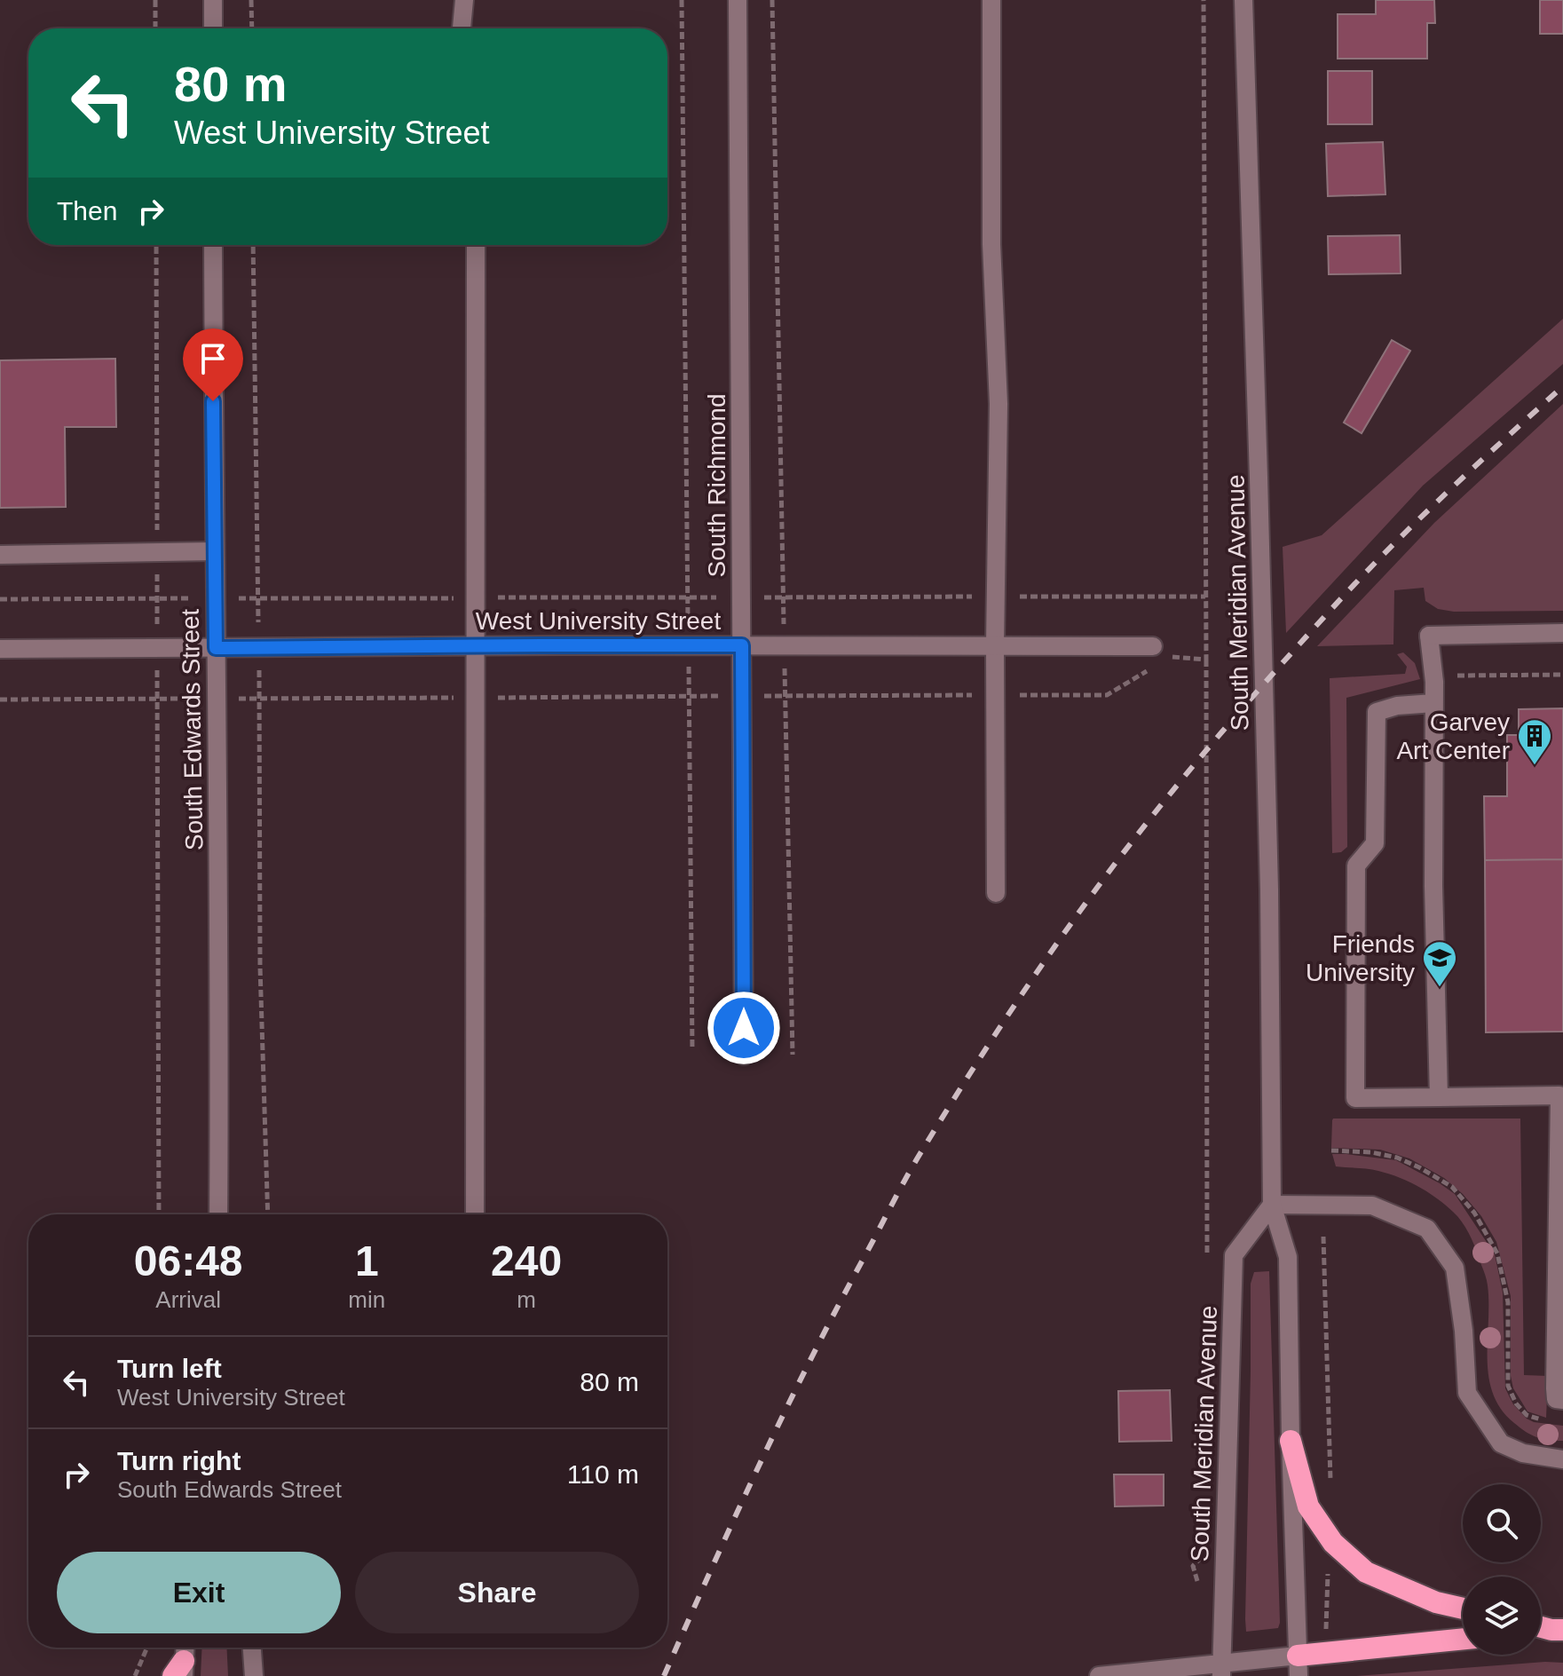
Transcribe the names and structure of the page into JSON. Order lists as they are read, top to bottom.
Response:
{
  "streets": {
    "street": [
      "South Richmond",
      "South Meridian Avenue",
      "West University Street",
      "South Edwards Street"
    ]
  },
  "crossings": [
    ["South Richmond", "West University Street"],
    ["West University Street", "South Edwards Street"]
  ],
  "places": {
    "building": ["Garvey Art Center"],
    "school or university": ["Friends University"]
  },
  "page": {
    "turn": ["80 m", "West University Street"],
    "then": "Then",
    "eta": [
      "06:48",
      "Arrival",
      "1",
      "min",
      "240",
      "m"
    ],
    "list": [
      {
        "name": "Turn left",
        "note": "West University Street",
        "value": "80 m"
      },
      {
        "name": "Turn right",
        "note": "South Edwards Street",
        "value": "110 m"
      }
    ],
    "buttons": ["Exit", "Share"]
  }
}
